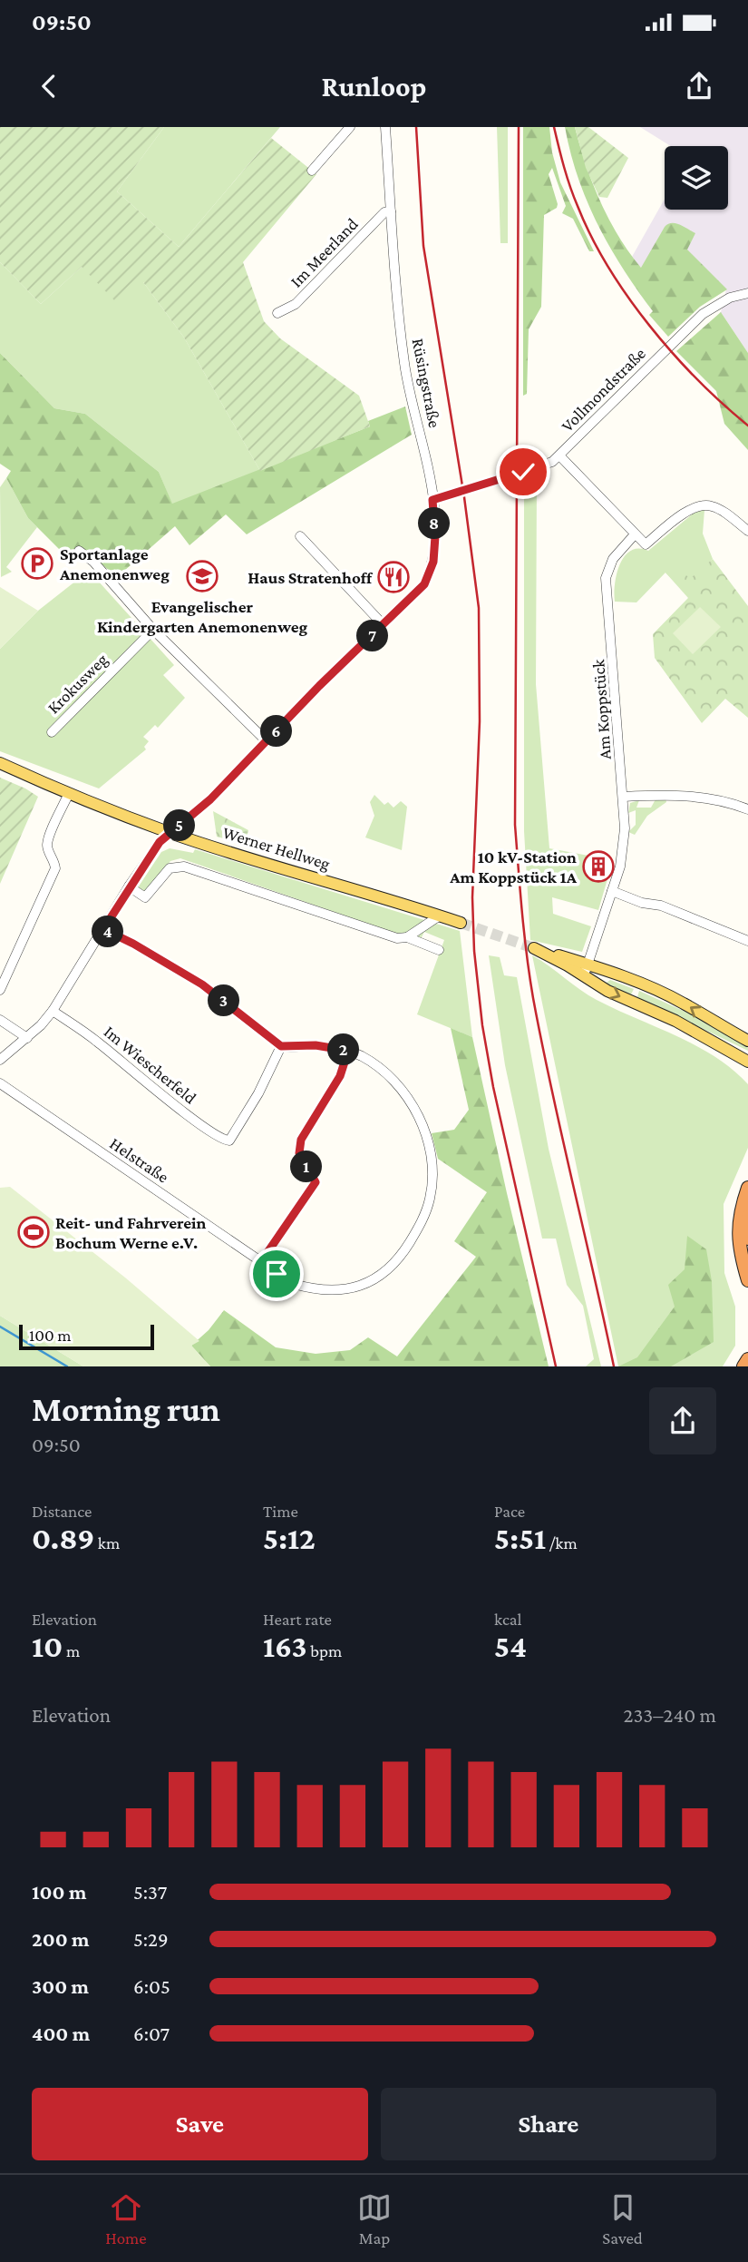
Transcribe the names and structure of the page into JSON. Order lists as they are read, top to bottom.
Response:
{
  "streets": {
    "main road": ["Werner Hellweg"],
    "street": [
      "Im Meerland",
      "Rüsingstraße",
      "Vollmondstraße",
      "Krokusweg",
      "Am Koppstück",
      "Im Wiescherfeld",
      "Helstraße"
    ]
  },
  "crossings": [
    ["Im Meerland", "Rüsingstraße"],
    ["Rüsingstraße", "Vollmondstraße"],
    ["Rüsingstraße", "Werner Hellweg"],
    ["Rüsingstraße", "Im Wiescherfeld"],
    ["Im Wiescherfeld", "Helstraße"]
  ],
  "places": {
    "parking": ["Sportanlage Anemonenweg"],
    "school or university": ["Evangelischer Kindergarten Anemonenweg"],
    "restaurant": ["Haus Stratenhoff"],
    "building": ["10 kV-Station Am Koppstück 1A"],
    "sports": ["Reit- und Fahrverein Bochum Werne e.V."]
  },
  "scale_bar": "100 m",
  "page": {
    "status": "09:50",
    "header": "Runloop",
    "pins": [
      "8",
      "7",
      "6",
      "5",
      "4",
      "3",
      "2",
      "1"
    ],
    "scale": "100 m",
    "heading": ["Morning run", "09:50"],
    "stats": [
      ["Distance", "0.89 km"],
      ["Time", "5:12"],
      ["Pace", "5:51 /km"],
      ["Elevation", "10 m"],
      ["Heart rate", "163 bpm"],
      ["kcal", "54"]
    ],
    "chart": ["Elevation", "233–240 m"],
    "list": [
      {
        "name": "100 m",
        "note": "5:37"
      },
      {
        "name": "200 m",
        "note": "5:29"
      },
      {
        "name": "300 m",
        "note": "6:05"
      },
      {
        "name": "400 m",
        "note": "6:07"
      }
    ],
    "buttons": ["Save", "Share"],
    "tabs": ["Home", "Map", "Saved"]
  }
}
